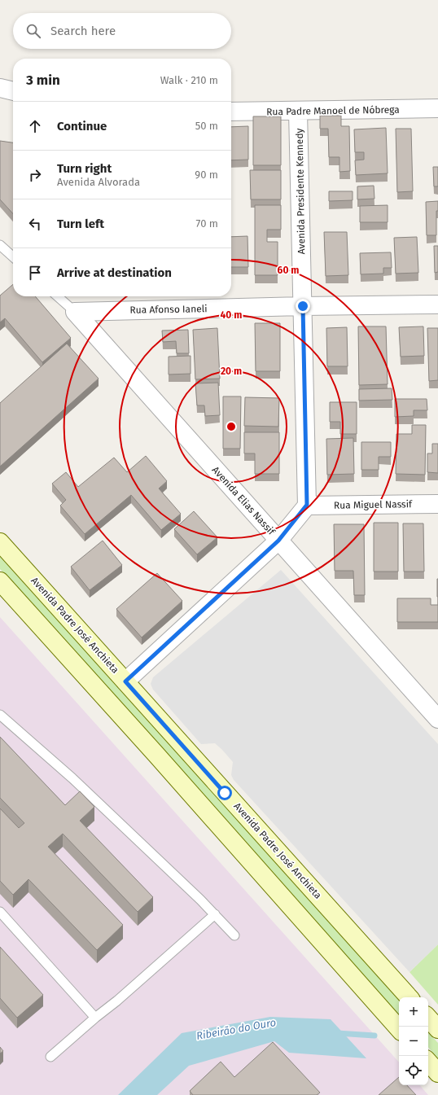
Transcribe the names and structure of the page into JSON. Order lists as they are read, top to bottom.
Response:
{
  "streets": {
    "main road": ["Avenida Padre José Anchieta"],
    "street": [
      "Rua Padre Manoel de Nóbrega",
      "Avenida Presidente Kennedy",
      "Rua Afonso Ianeli",
      "Avenida Elias Nassif",
      "Rua Miguel Nassif"
    ]
  },
  "crossings": [
    ["Rua Padre Manoel de Nóbrega", "Avenida Presidente Kennedy"],
    ["Avenida Presidente Kennedy", "Rua Afonso Ianeli"],
    ["Avenida Presidente Kennedy", "Rua Miguel Nassif"],
    ["Rua Afonso Ianeli", "Avenida Elias Nassif"]
  ],
  "water": ["Ribeirão do Ouro"],
  "page": {
    "search": "Search here",
    "heading": ["3 min", "Walk · 210 m"],
    "list": [
      ["Continue", "50 m"],
      ["Turn right", "Avenida Alvorada", "90 m"],
      ["Turn left", "70 m"],
      "Arrive at destination"
    ],
    "map_buttons": ["+", "−"]
  },
  "rings": ["60 m", "40 m", "20 m"]
}
